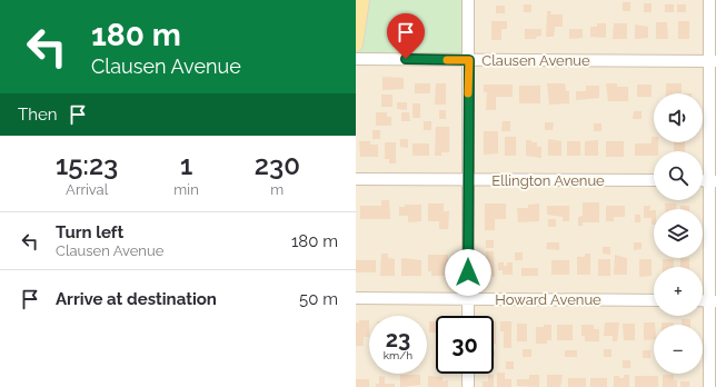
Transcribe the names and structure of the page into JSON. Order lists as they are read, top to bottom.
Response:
{
  "streets": {
    "street": ["Clausen Avenue", "Ellington Avenue", "Howard Avenue"]
  },
  "page": {
    "turn": ["180 m", "Clausen Avenue"],
    "then": "Then",
    "map_buttons": ["+", "−"],
    "eta": [
      "15:23",
      "Arrival",
      "1",
      "min",
      "230",
      "m"
    ],
    "list": [
      {
        "name": "Turn left",
        "note": "Clausen Avenue",
        "value": "180 m"
      },
      {
        "name": "Arrive at destination",
        "value": "50 m"
      }
    ],
    "speed": "23 km/h",
    "limit": "30"
  }
}
